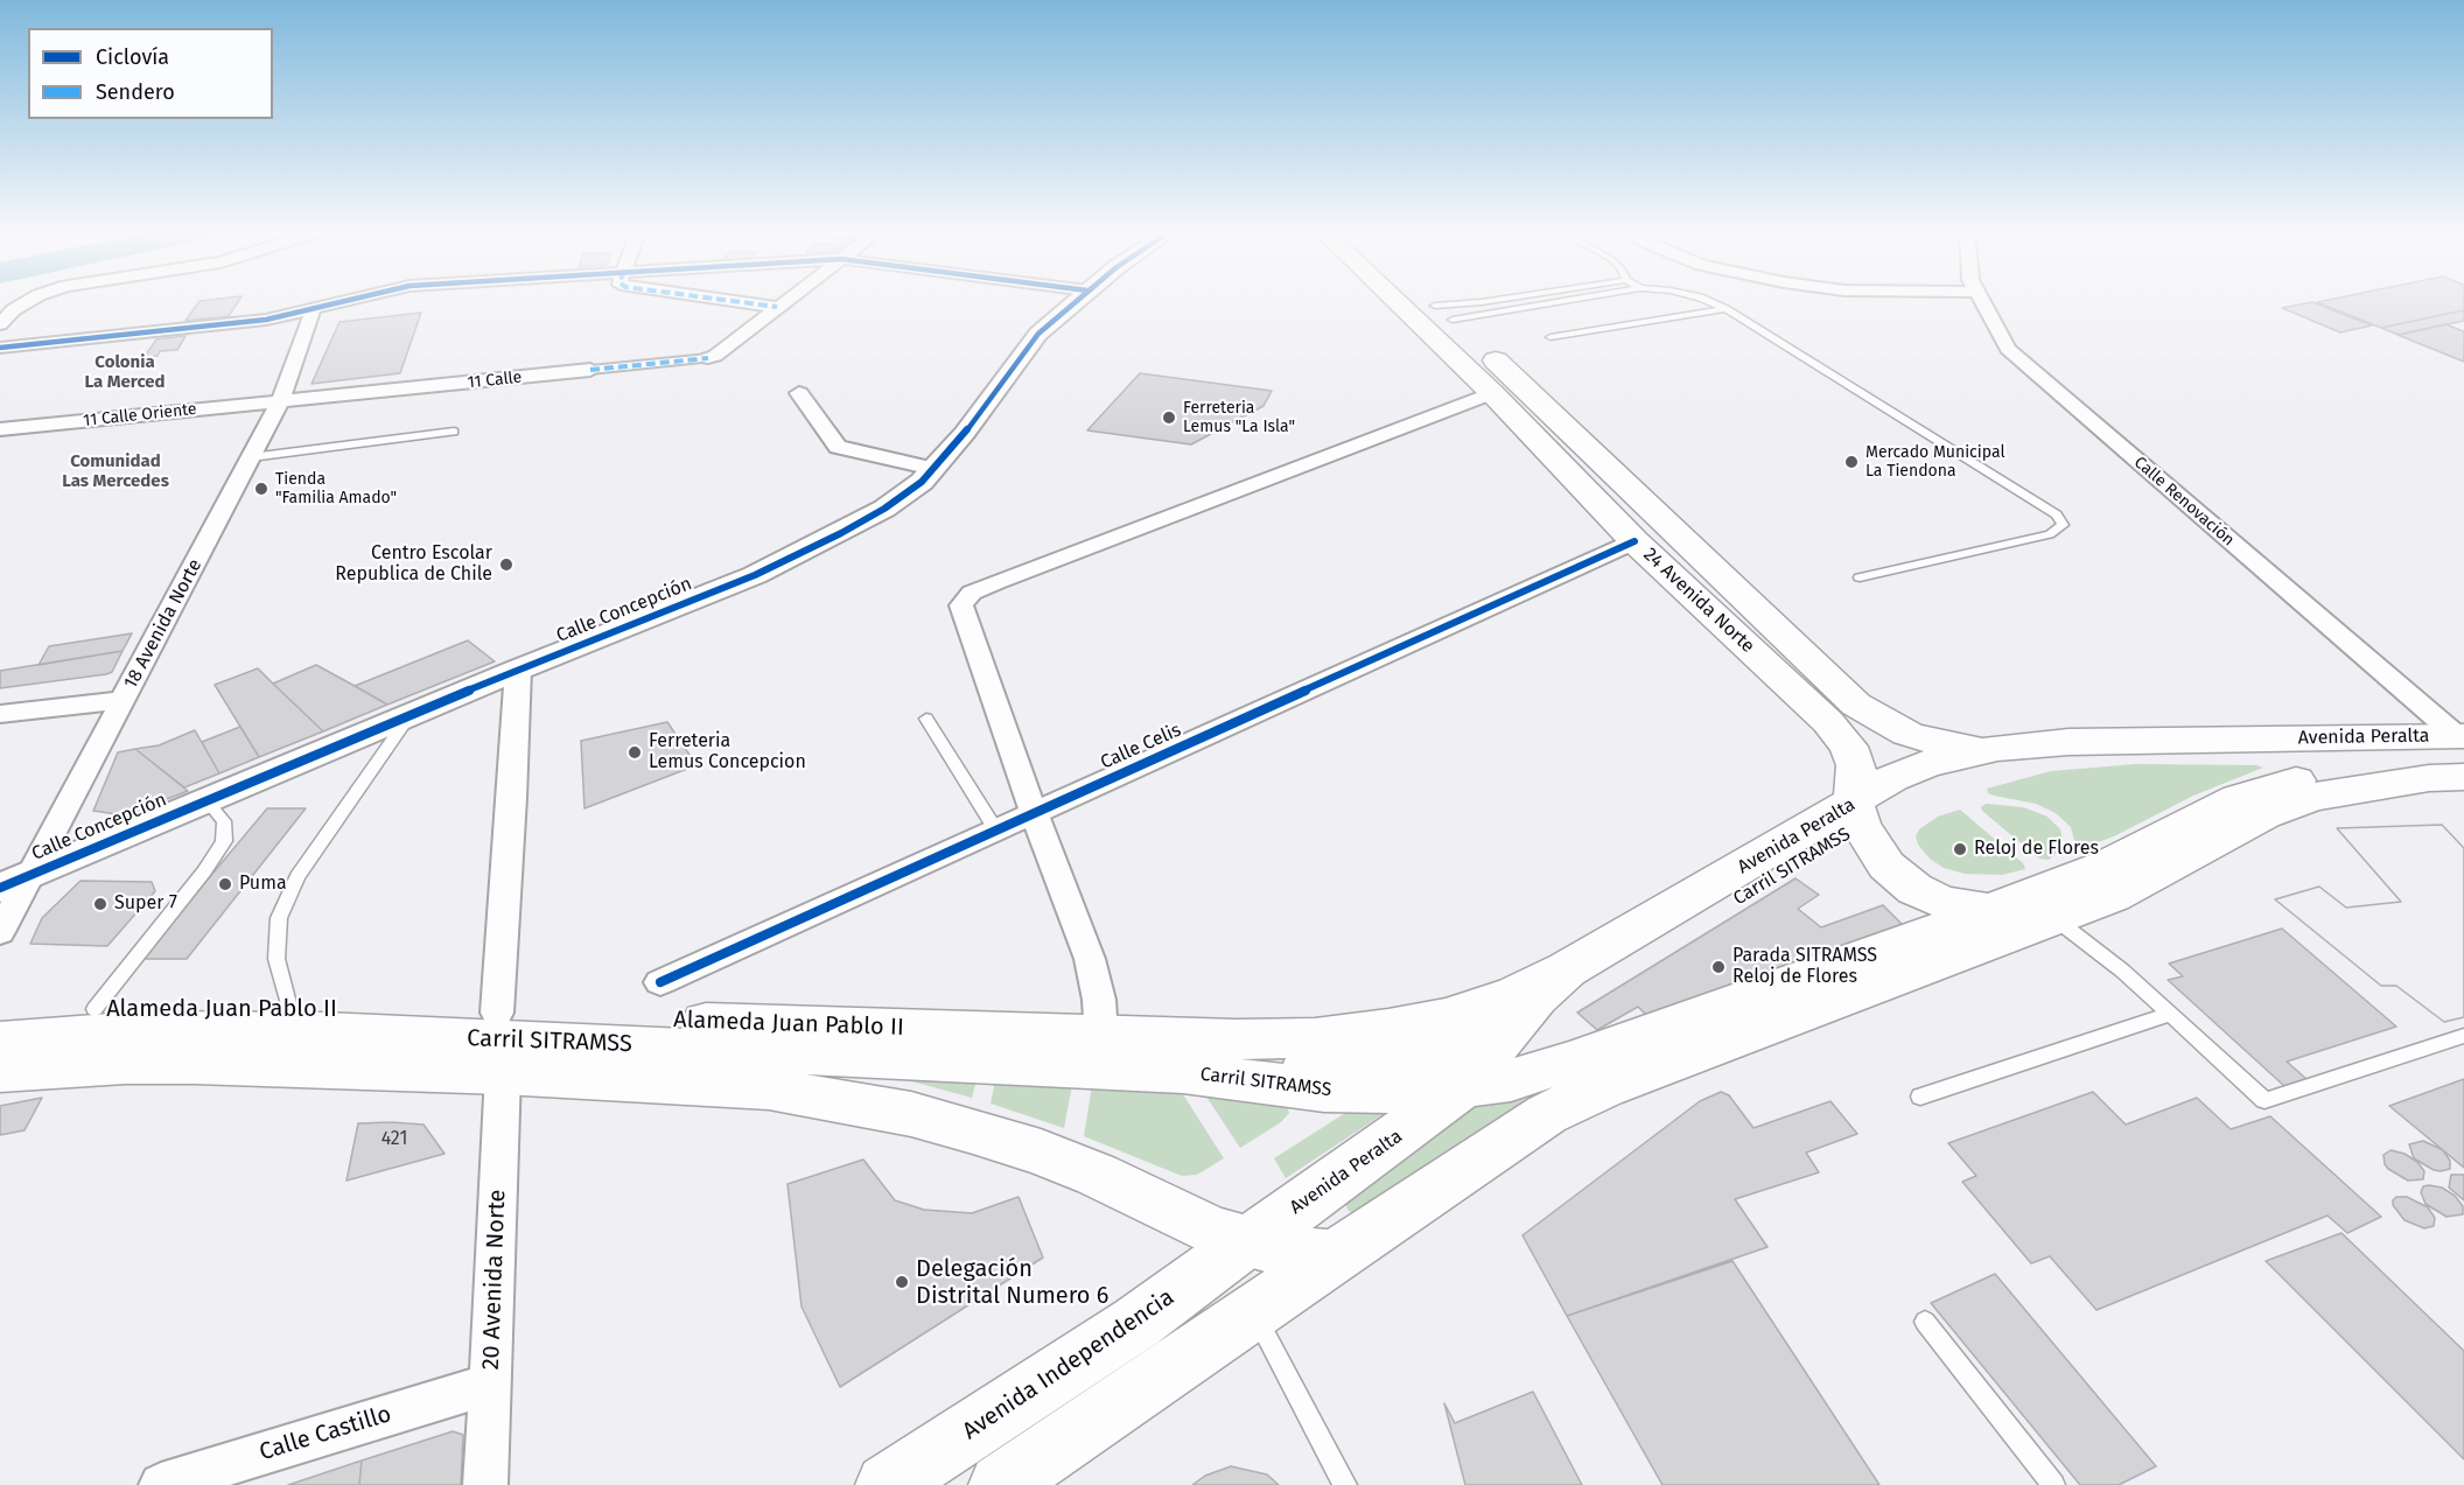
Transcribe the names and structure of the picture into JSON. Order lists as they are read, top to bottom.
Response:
{
  "streets": {
    "main road": [
      "24 Avenida Norte",
      "Avenida Peralta",
      "Carril SITRAMSS",
      "Alameda Juan Pablo II",
      "Avenida Independencia"
    ],
    "street": [
      "11 Calle",
      "11 Calle Oriente",
      "Calle Renovación",
      "Calle Concepción",
      "18 Avenida Norte",
      "Calle Celis",
      "20 Avenida Norte",
      "Calle Castillo"
    ]
  },
  "crossings": [
    ["11 Calle", "11 Calle Oriente"],
    ["11 Calle", "18 Avenida Norte"],
    ["11 Calle Oriente", "18 Avenida Norte"],
    ["Calle Renovación", "Avenida Peralta"],
    ["Calle Renovación", "Carril SITRAMSS"],
    ["24 Avenida Norte", "Avenida Peralta"],
    ["24 Avenida Norte", "Calle Celis"],
    ["24 Avenida Norte", "Carril SITRAMSS"],
    ["Calle Concepción", "18 Avenida Norte"],
    ["Avenida Peralta", "Carril SITRAMSS"],
    ["Avenida Peralta", "Alameda Juan Pablo II"],
    ["Avenida Peralta", "Avenida Independencia"],
    ["20 Avenida Norte", "Calle Castillo"]
  ],
  "districts": ["Colonia La Merced", "Comunidad Las Mercedes"],
  "places": [
    "Ferreteria Lemus \"La Isla\"",
    "Mercado Municipal La Tiendona",
    "Tienda \"Familia Amado\"",
    "Centro Escolar Republica de Chile",
    "Ferreteria Lemus Concepcion",
    "Reloj de Flores",
    "Puma",
    "Super 7",
    "Parada SITRAMSS Reloj de Flores",
    "Delegación Distrital Numero 6"
  ],
  "house_numbers": ["421"],
  "legend": ["Ciclovía", "Sendero"]
}
